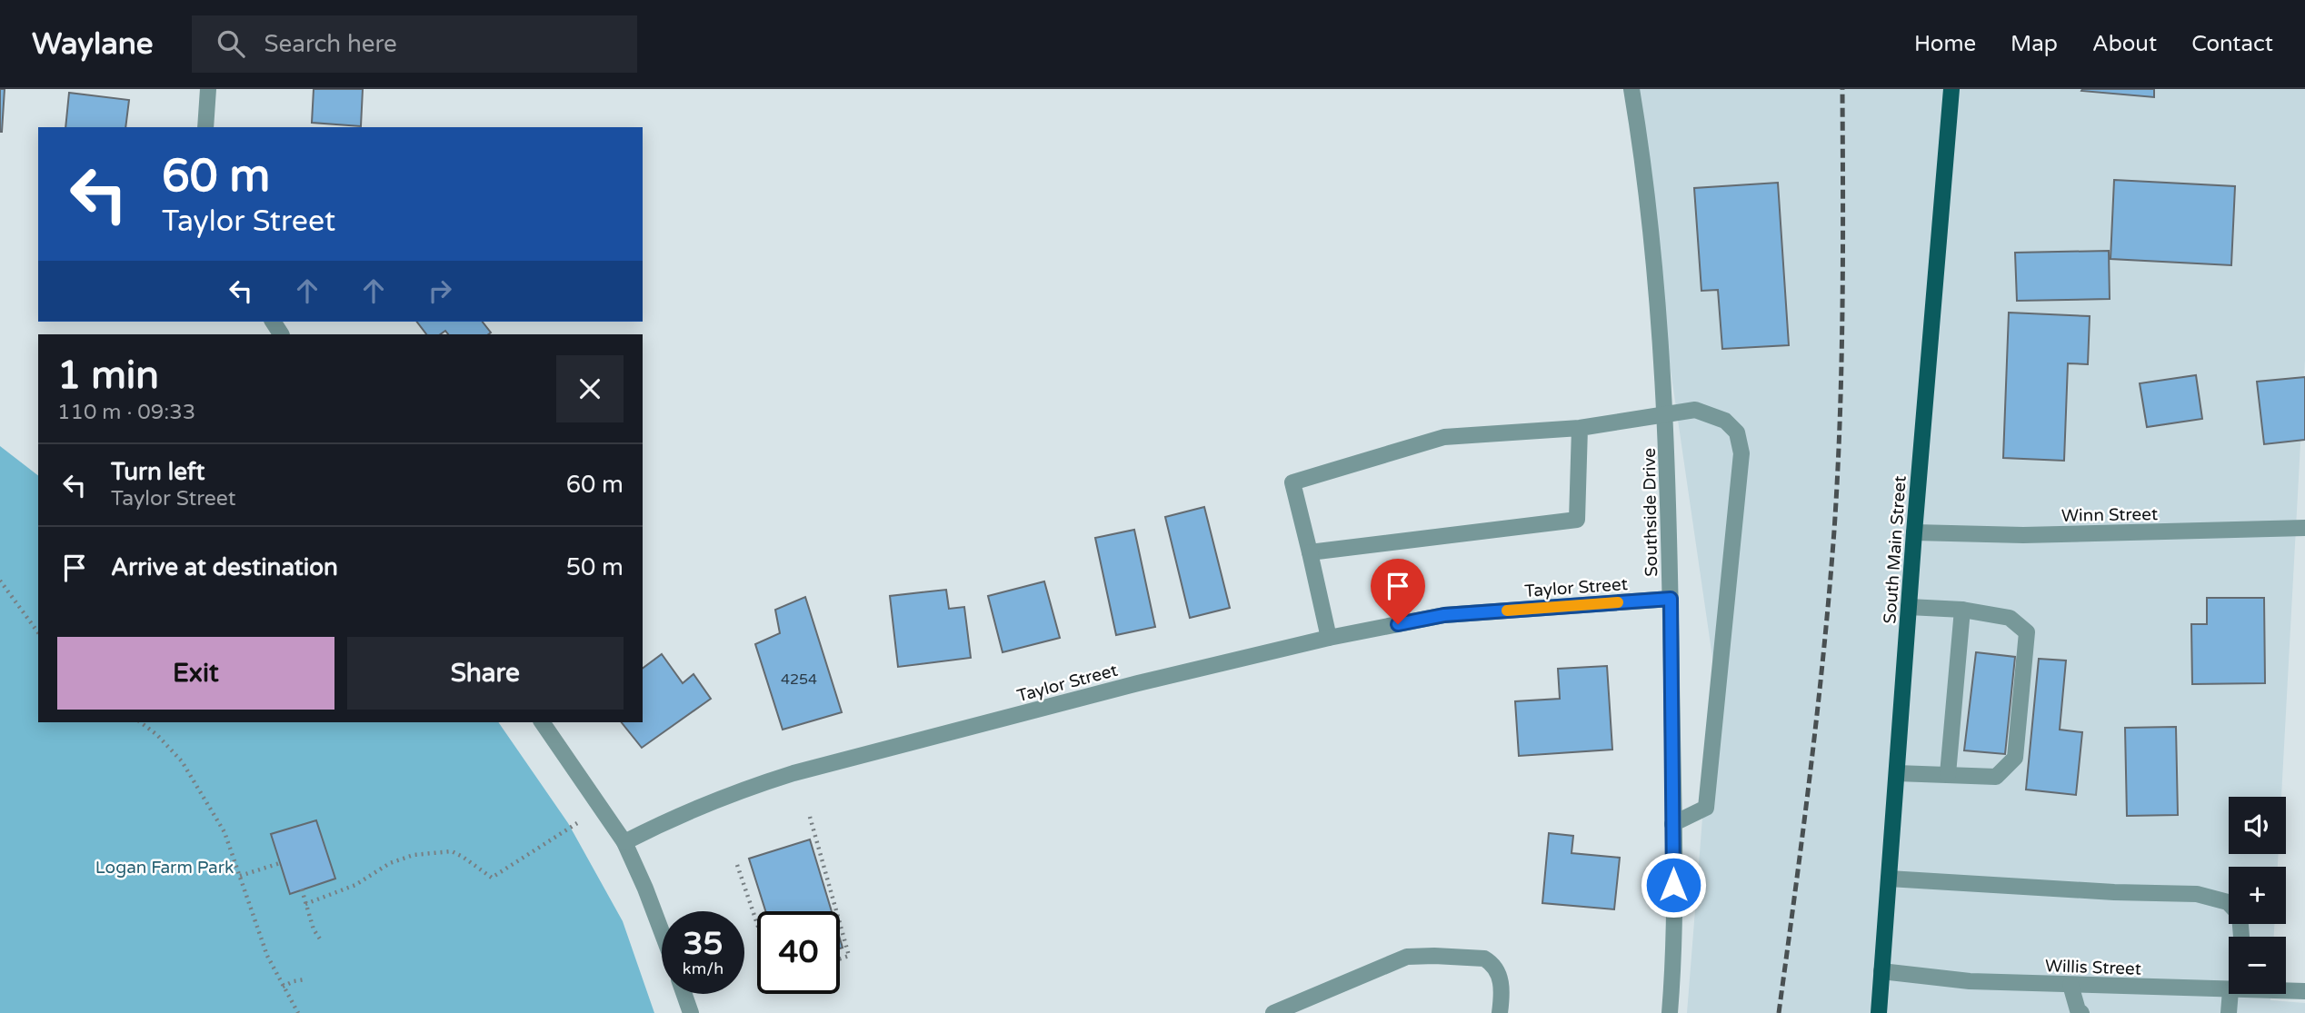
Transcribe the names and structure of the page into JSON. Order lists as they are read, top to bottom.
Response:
{
  "streets": {
    "main road": ["South Main Street"],
    "street": [
      "Southside Drive",
      "Winn Street",
      "Taylor Street",
      "Willis Street"
    ]
  },
  "crossings": [
    ["Southside Drive", "Taylor Street"],
    ["Winn Street", "South Main Street"],
    ["South Main Street", "Willis Street"]
  ],
  "parks": ["Logan Farm Park"],
  "house_numbers": ["4254"],
  "page": {
    "header": "Waylane",
    "search": "Search here",
    "nav": [
      "Home",
      "Map",
      "About",
      "Contact"
    ],
    "turn": ["60 m", "Taylor Street"],
    "heading": ["1 min", "110 m · 09:33"],
    "list": [
      {
        "name": "Turn left",
        "note": "Taylor Street",
        "value": "60 m"
      },
      {
        "name": "Arrive at destination",
        "value": "50 m"
      }
    ],
    "buttons": ["Exit", "Share"],
    "map_buttons": ["+", "−"],
    "speed": "35 km/h",
    "limit": "40"
  }
}
